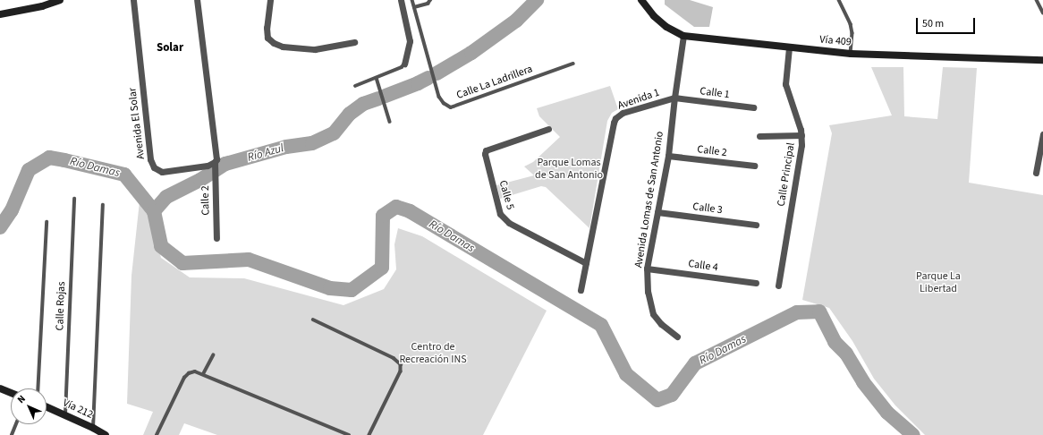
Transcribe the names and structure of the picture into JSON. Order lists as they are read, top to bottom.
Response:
{
  "streets": {
    "street": [
      "Vía 409",
      "Calle 1",
      "Avenida 1",
      "Avenida El Solar",
      "Calle 2",
      "Calle Principal",
      "Calle 5",
      "Avenida Lomas de San Antonio",
      "Calle 3",
      "Calle 4",
      "Vía 212"
    ],
    "lane": ["Calle La Ladrillera", "Calle Rojas"]
  },
  "crossings": [
    ["Vía 409", "Avenida 1"],
    ["Vía 409", "Calle Principal"],
    ["Calle 1", "Avenida 1"],
    ["Calle 1", "Avenida Lomas de San Antonio"],
    ["Avenida 1", "Calle 5"],
    ["Avenida 1", "Avenida Lomas de San Antonio"],
    ["Avenida El Solar", "Calle 2"],
    ["Calle 2", "Avenida Lomas de San Antonio"],
    ["Avenida Lomas de San Antonio", "Calle 3"],
    ["Avenida Lomas de San Antonio", "Calle 4"],
    ["Calle Rojas", "Vía 212"]
  ],
  "districts": ["Solar"],
  "water": ["Río Azul", "Río Damas"],
  "parks": ["Parque Lomas de San Antonio", "Parque La Libertad", "Centro de Recreación INS"],
  "scale_bar": "50 m",
  "north": "top left"
}
